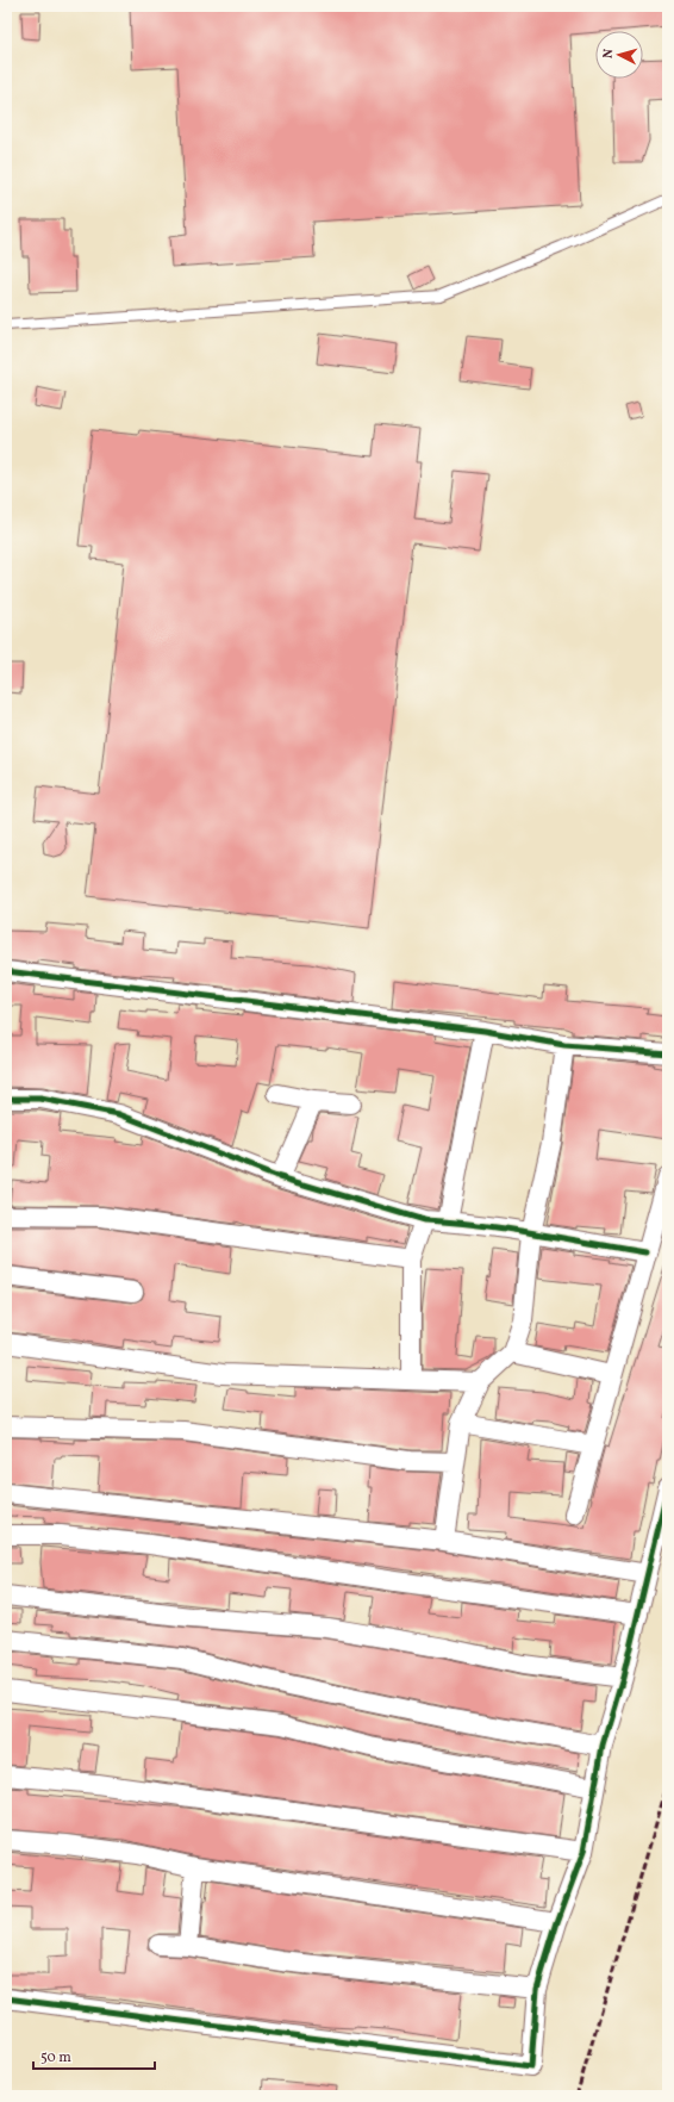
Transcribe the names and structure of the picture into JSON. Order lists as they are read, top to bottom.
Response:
{
  "scale_bar": "50 m",
  "north": "left"
}
